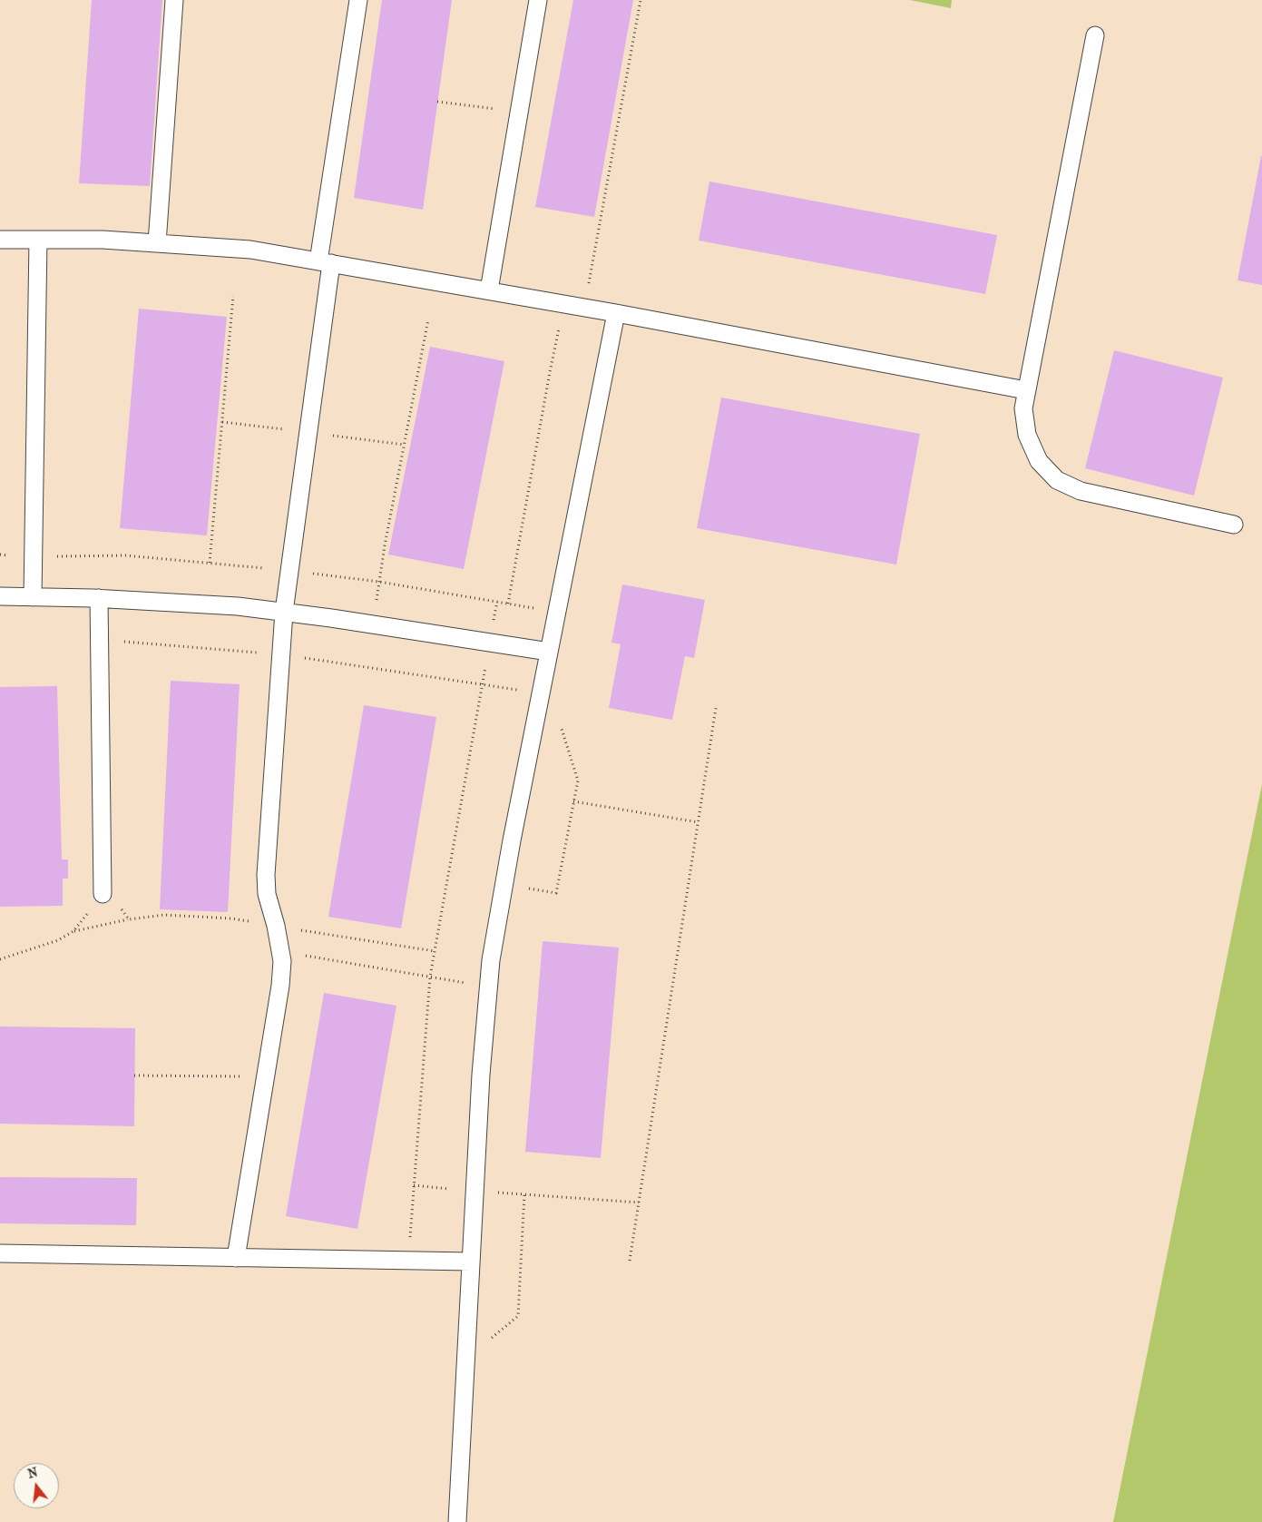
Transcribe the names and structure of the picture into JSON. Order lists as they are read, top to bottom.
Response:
{
  "north": "top"
}
